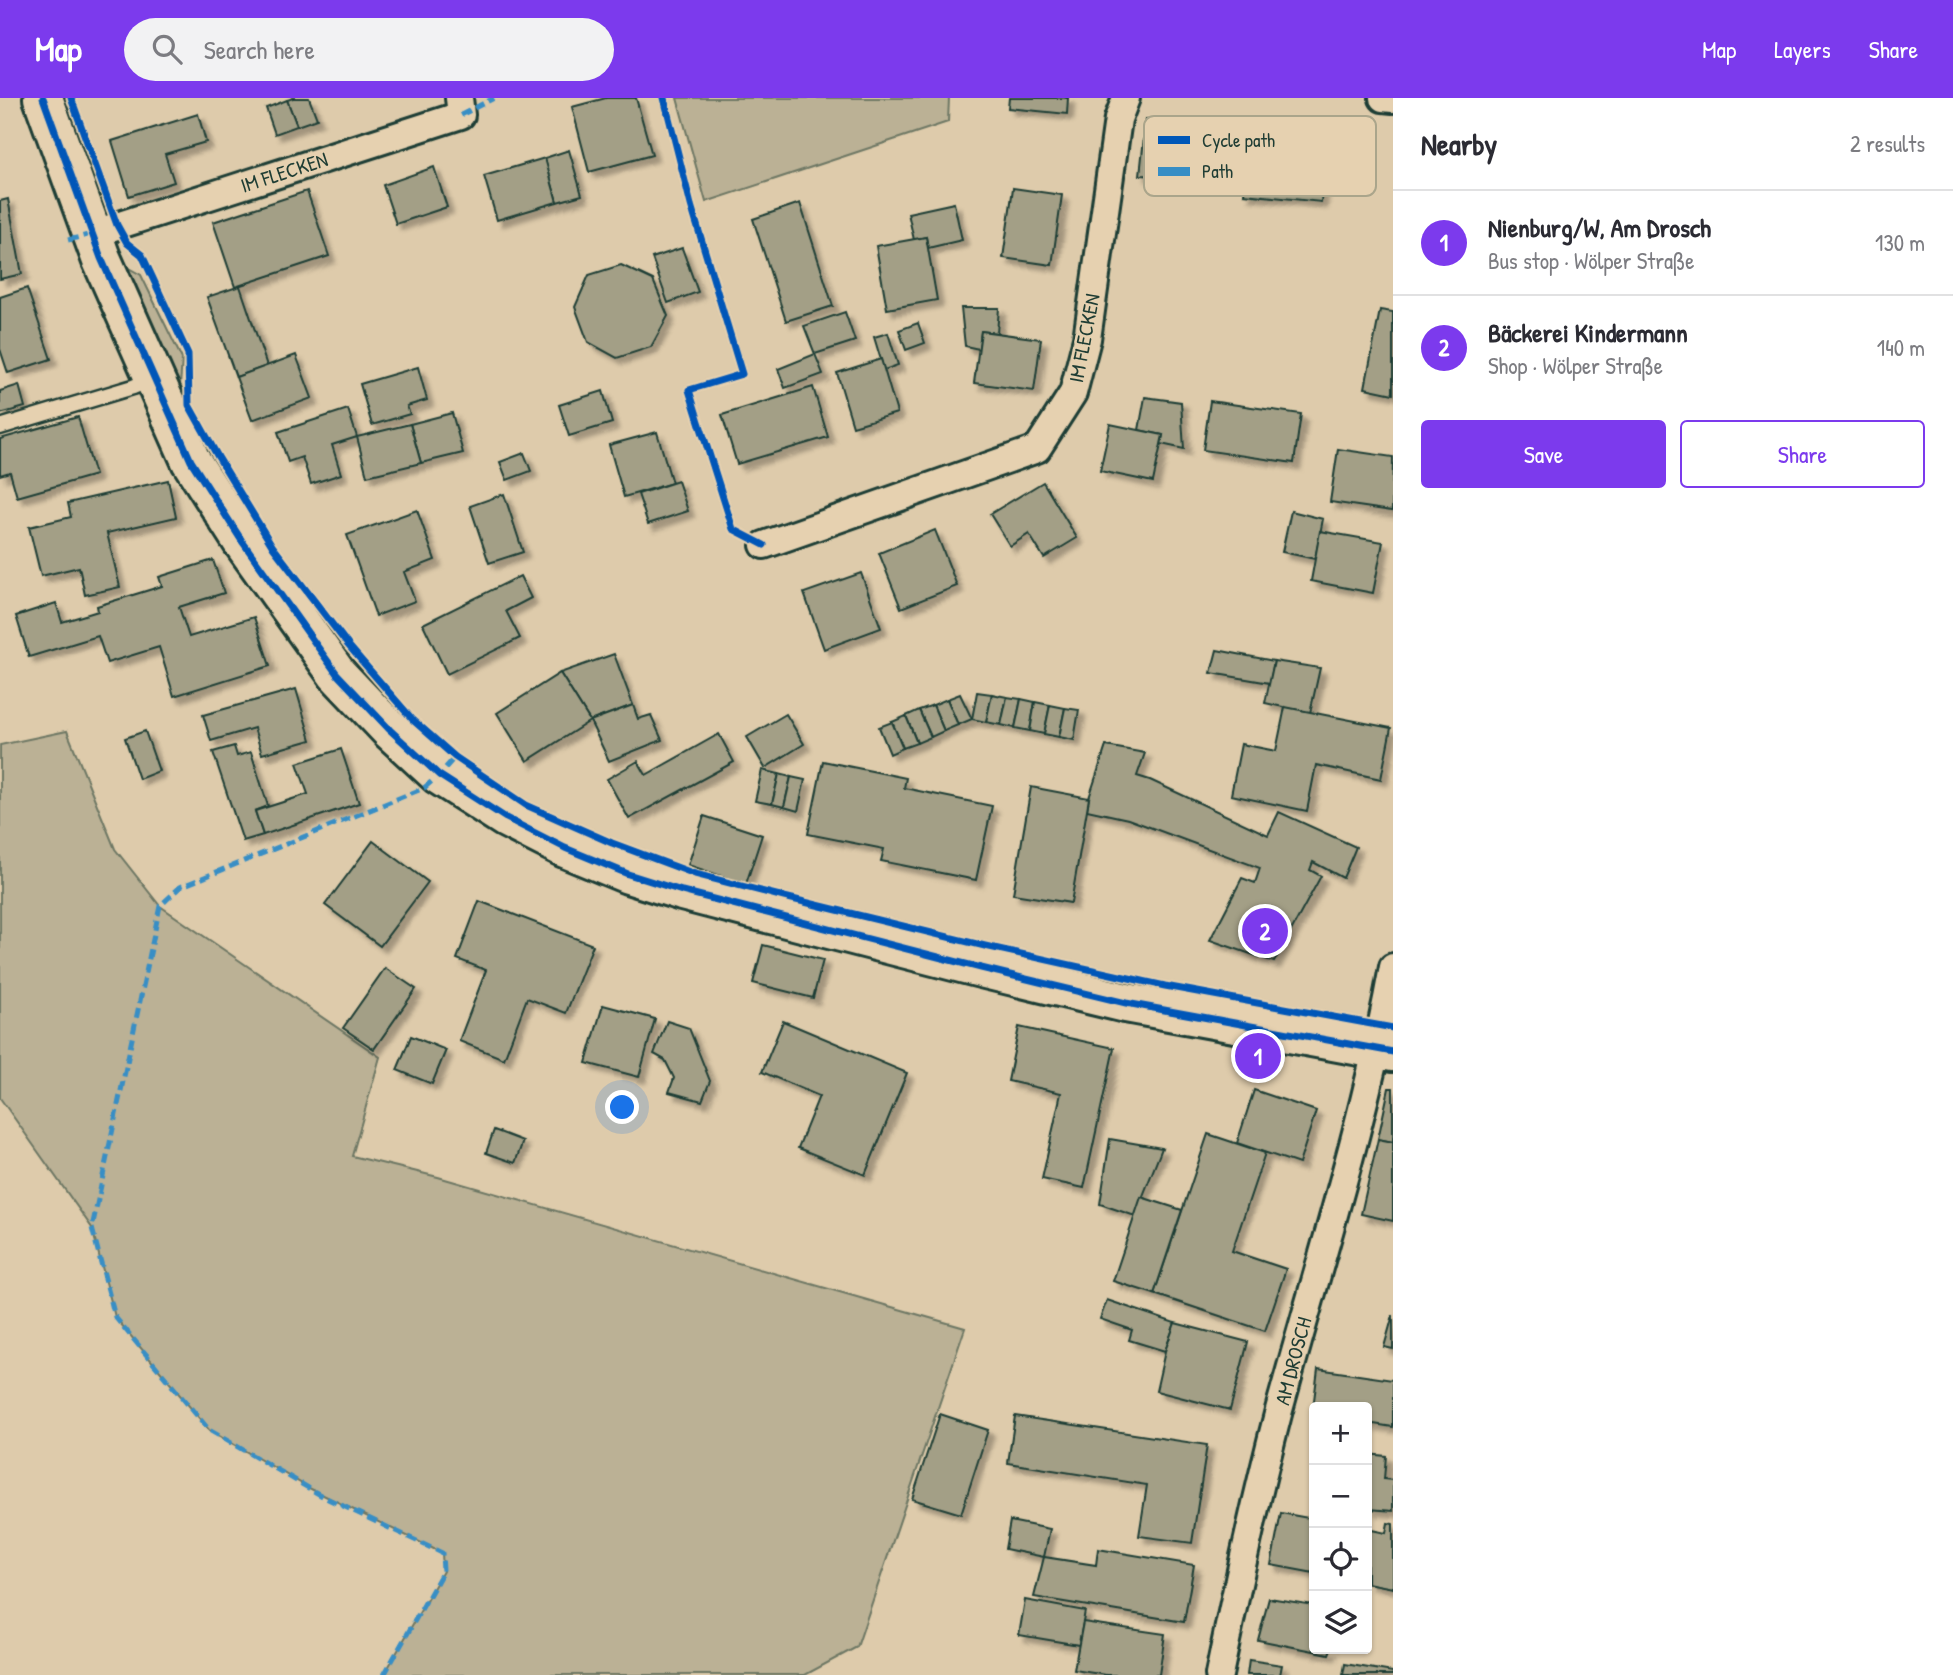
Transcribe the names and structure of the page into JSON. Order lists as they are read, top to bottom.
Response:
{
  "streets": {
    "street": ["IM FLECKEN", "AM DROSCH"]
  },
  "legend": ["Cycle path", "Path"],
  "page": {
    "header": "Map",
    "search": "Search here",
    "nav": ["Map", "Layers", "Share"],
    "heading": ["Nearby", "2 results"],
    "list": [
      {
        "mark": "1",
        "name": "Nienburg/W, Am Drosch",
        "note": "Bus stop · Wölper Straße",
        "value": "130 m"
      },
      {
        "mark": "2",
        "name": "Bäckerei Kindermann",
        "note": "Shop · Wölper Straße",
        "value": "140 m"
      }
    ],
    "buttons": ["Save", "Share"],
    "pins": ["2", "1"],
    "map_buttons": ["+", "−"]
  }
}
